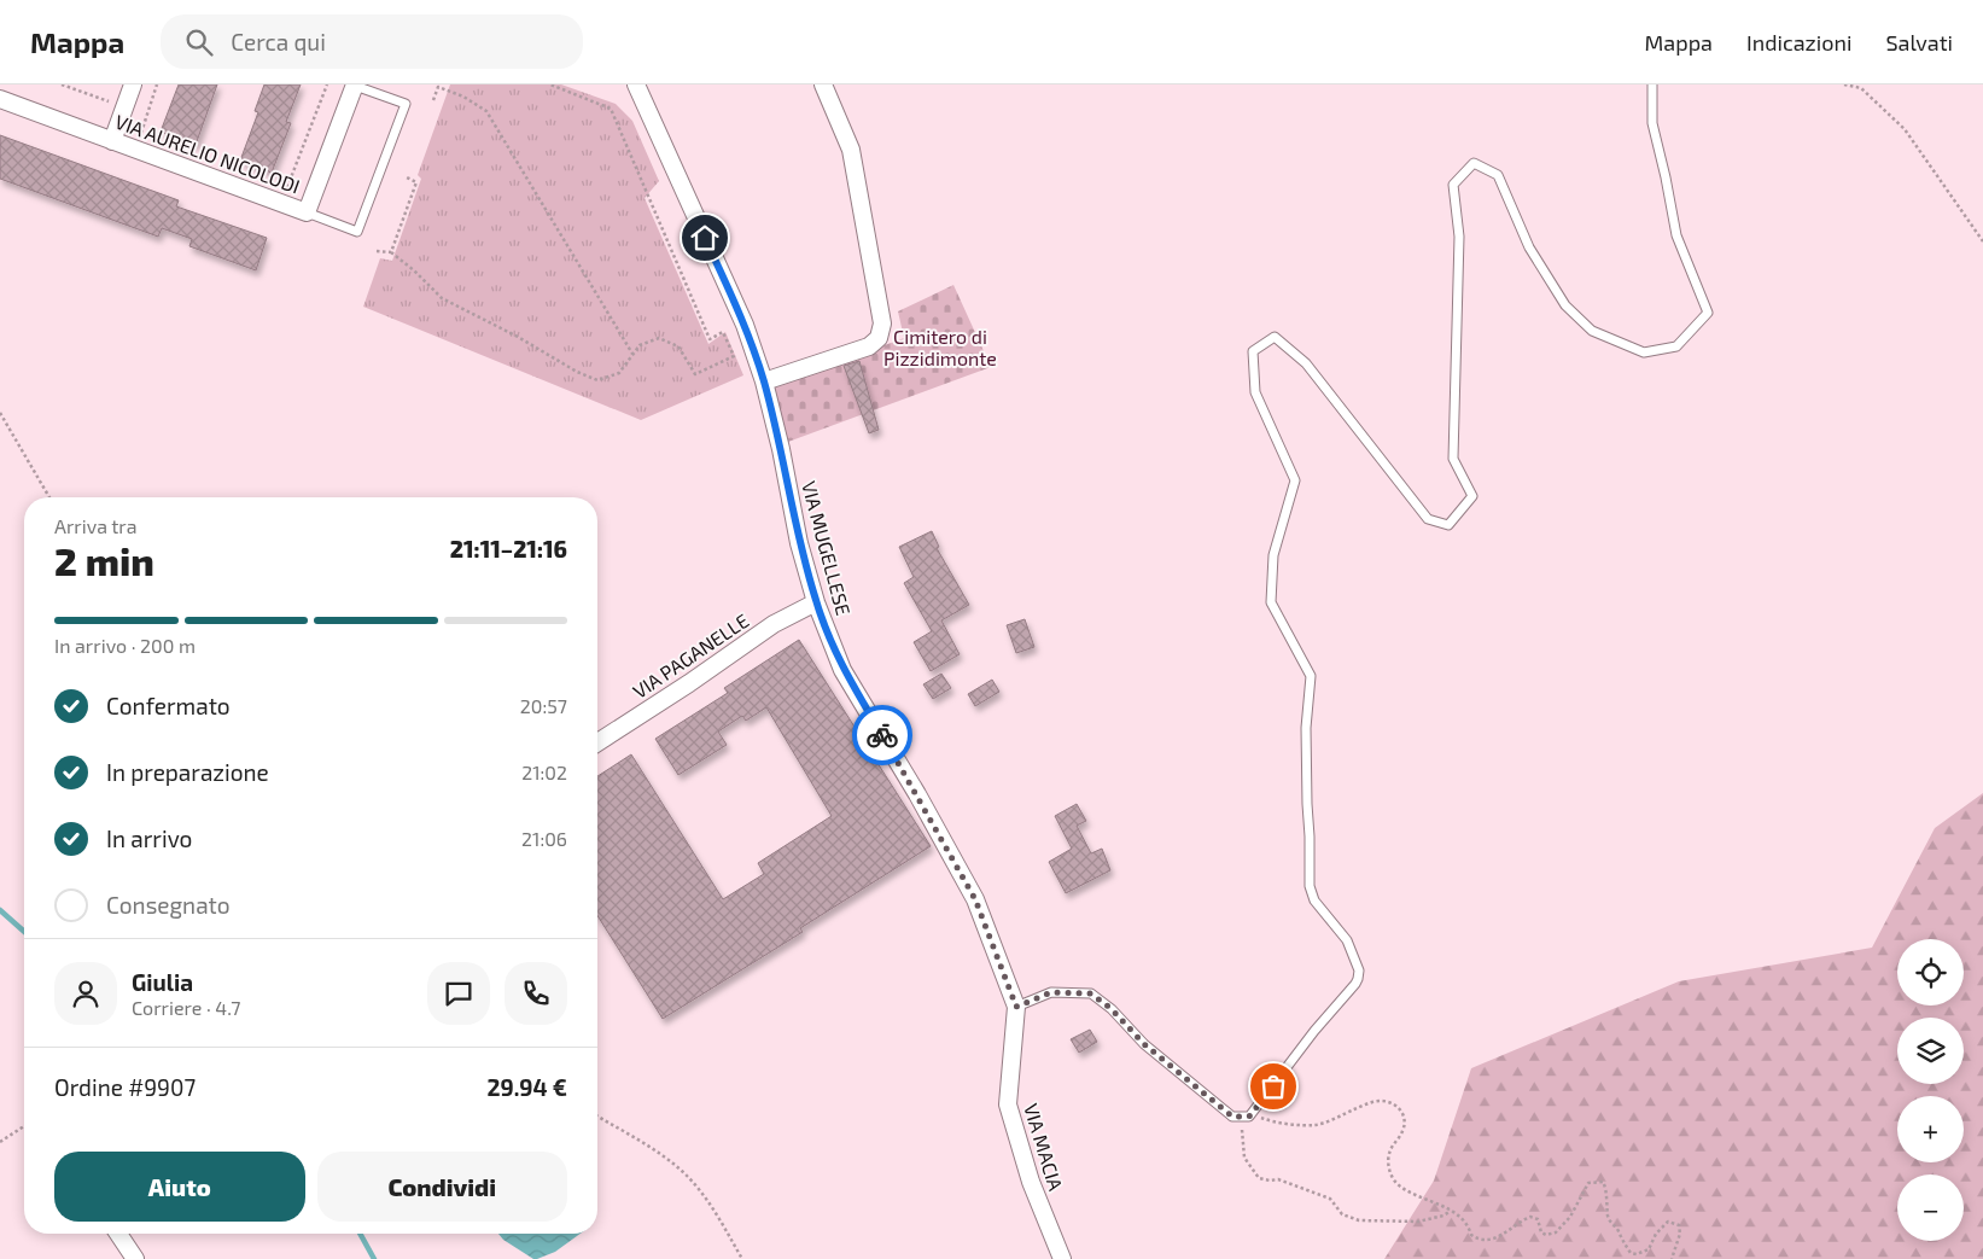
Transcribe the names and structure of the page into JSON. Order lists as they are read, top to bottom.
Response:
{
  "streets": {
    "street": [
      "VIA AURELIO NICOLODI",
      "VIA MUGELLESE",
      "VIA PAGANELLE",
      "VIA MACIA"
    ]
  },
  "crossings": [
    ["VIA MUGELLESE", "VIA PAGANELLE"],
    ["VIA MUGELLESE", "VIA MACIA"]
  ],
  "parks": ["Cimitero di Pizzidimonte"],
  "page": {
    "header": "Mappa",
    "search": "Cerca qui",
    "nav": ["Mappa", "Indicazioni", "Salvati"],
    "heading": ["2 min", "Arriva tra", "21:11–21:16"],
    "panel": [
      "Giulia",
      "Corriere · 4.7",
      "Ordine #9907",
      "29.94 €"
    ],
    "bar": "In arrivo · 200 m",
    "list": [
      ["Confermato", "20:57"],
      ["In preparazione", "21:02"],
      ["In arrivo", "21:06"],
      "Consegnato"
    ],
    "map_buttons": ["+", "−"],
    "buttons": ["Aiuto", "Condividi"]
  }
}
